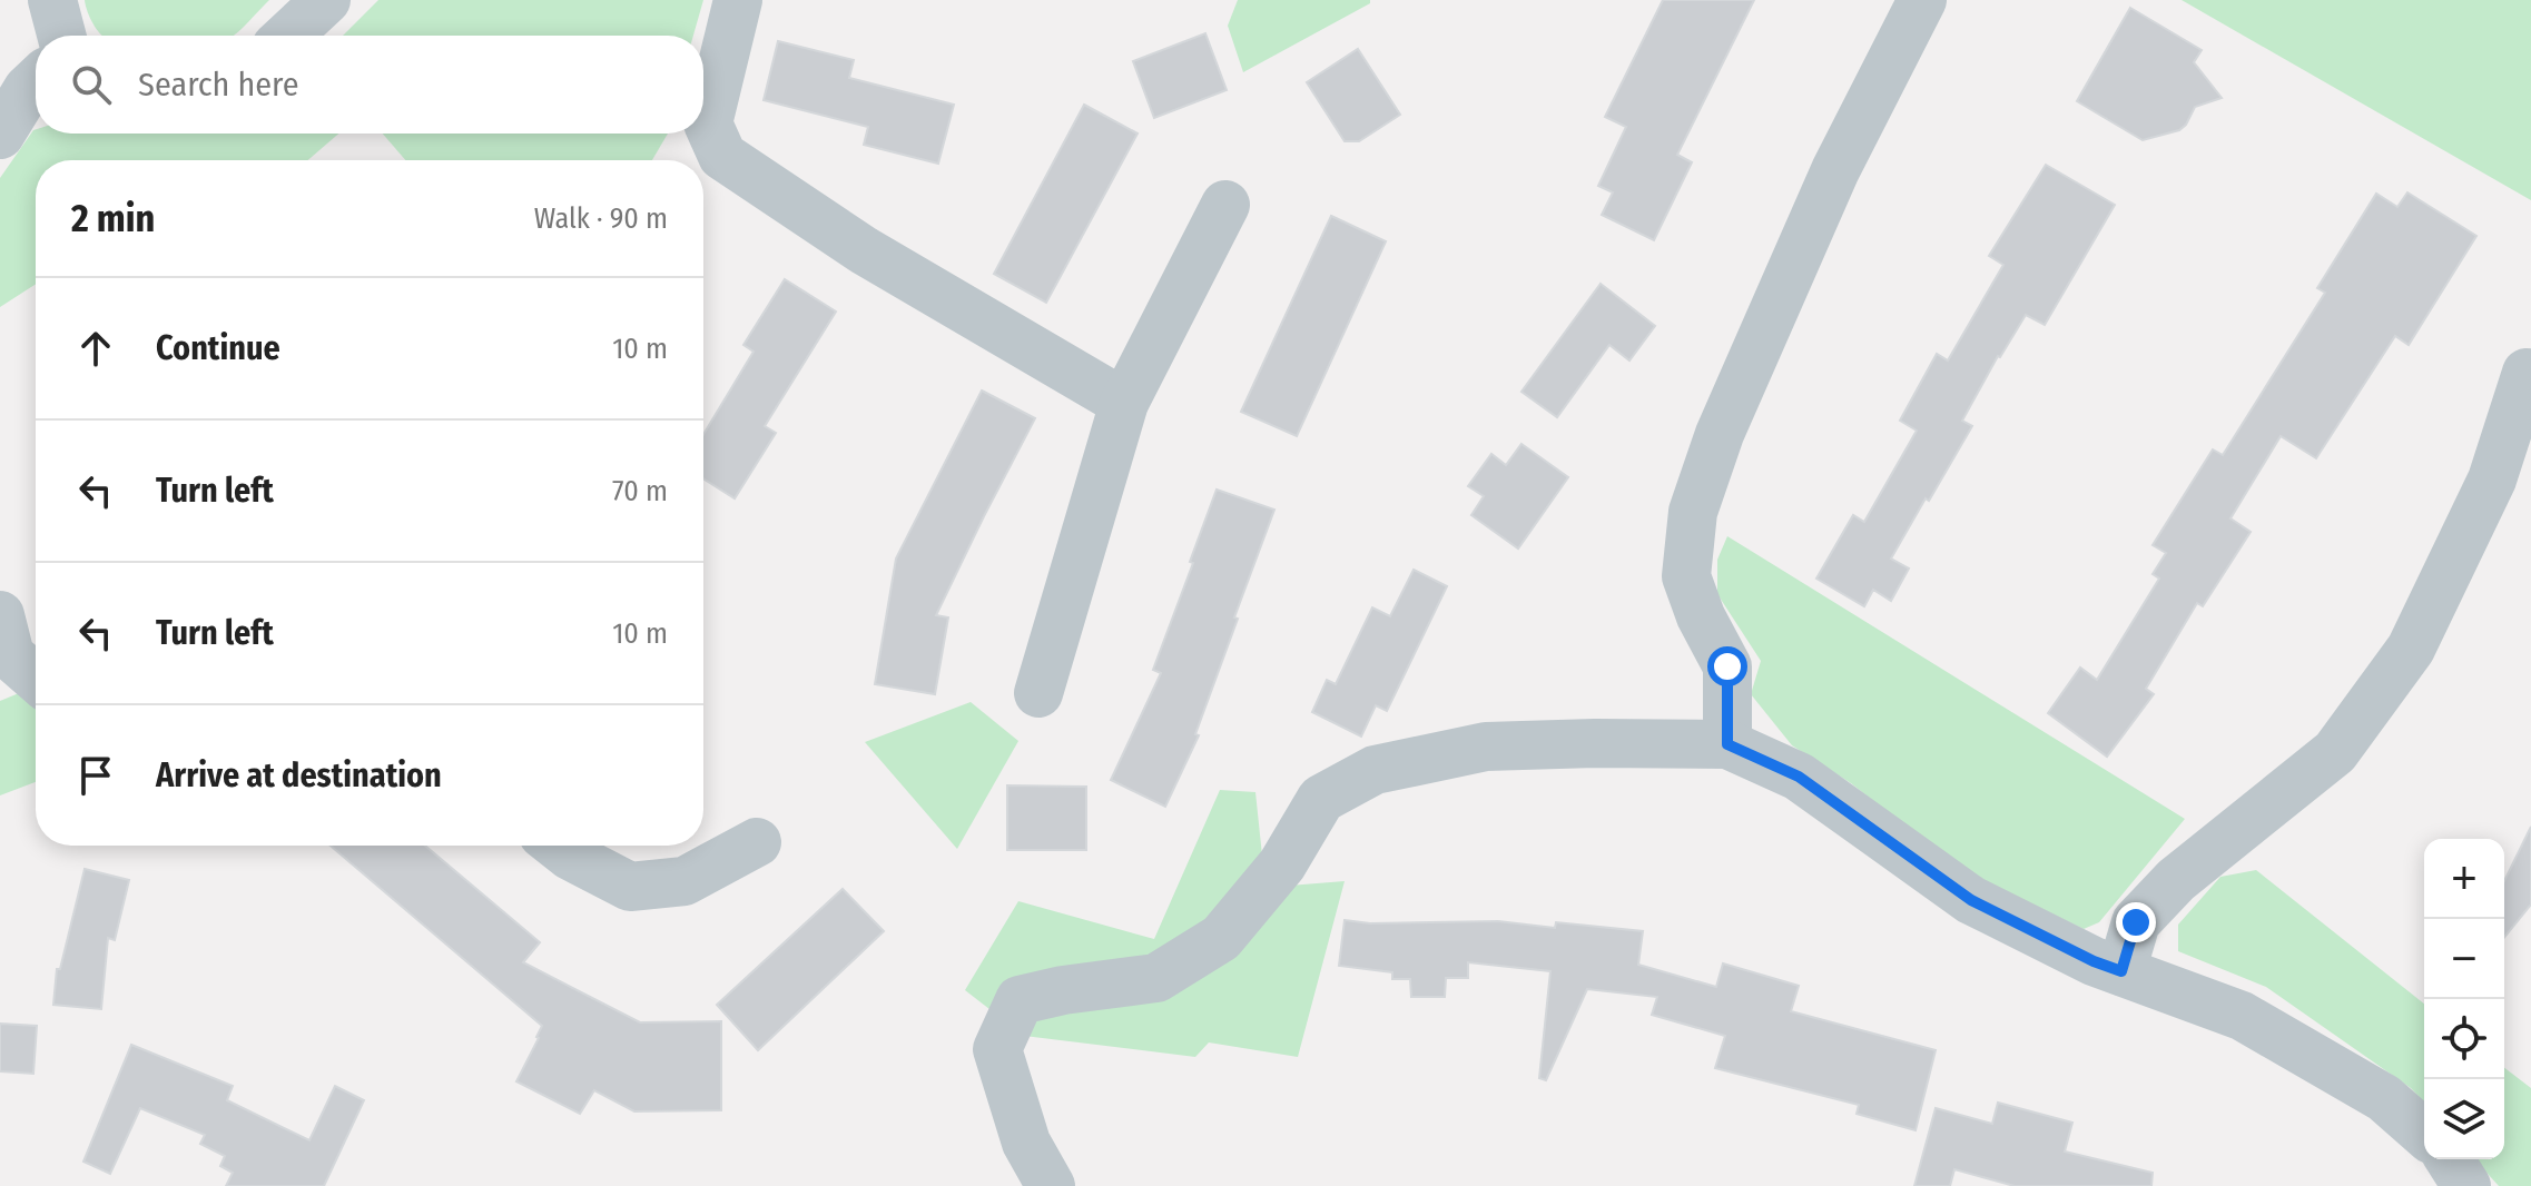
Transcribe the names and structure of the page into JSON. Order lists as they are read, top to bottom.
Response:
{
  "page": {
    "search": "Search here",
    "heading": ["2 min", "Walk · 90 m"],
    "list": [
      ["Continue", "10 m"],
      ["Turn left", "70 m"],
      ["Turn left", "10 m"],
      "Arrive at destination"
    ],
    "map_buttons": ["+", "−"]
  }
}
